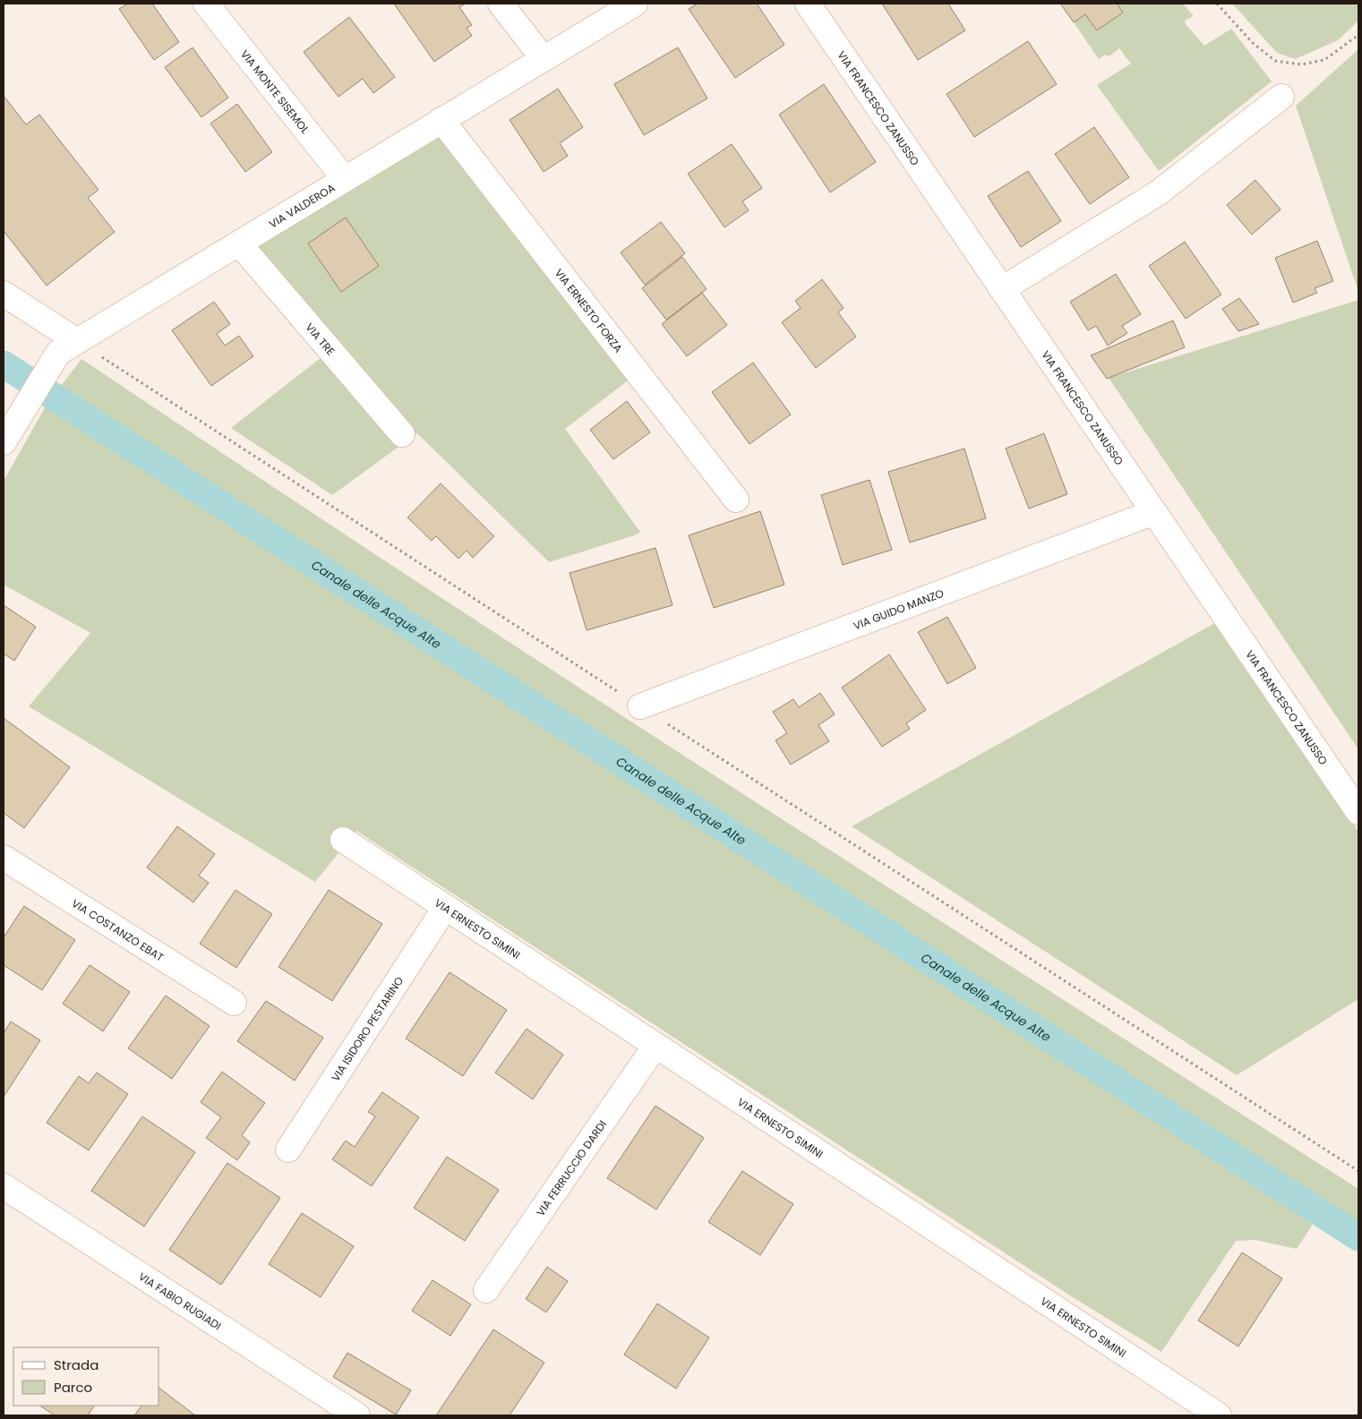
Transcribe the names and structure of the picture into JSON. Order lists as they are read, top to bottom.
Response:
{
  "streets": {
    "street": [
      "VIA MONTE SISEMOL",
      "VIA FRANCESCO ZANUSSO",
      "VIA VALDEROA",
      "VIA ERNESTO FORZA",
      "VIA TRE",
      "VIA GUIDO MANZO",
      "VIA ERNESTO SIMINI",
      "VIA COSTANZO EBAT",
      "VIA ISIDORO PESTARINO",
      "VIA FERRUCCIO DARDI",
      "VIA FABIO RUGIADI"
    ]
  },
  "crossings": [
    ["VIA MONTE SISEMOL", "VIA VALDEROA"],
    ["VIA FRANCESCO ZANUSSO", "VIA GUIDO MANZO"],
    ["VIA VALDEROA", "VIA ERNESTO FORZA"],
    ["VIA VALDEROA", "VIA TRE"],
    ["VIA ERNESTO SIMINI", "VIA ISIDORO PESTARINO"],
    ["VIA ERNESTO SIMINI", "VIA FERRUCCIO DARDI"]
  ],
  "water": ["Canale delle Acque Alte"],
  "legend": ["Strada", "Parco"]
}
